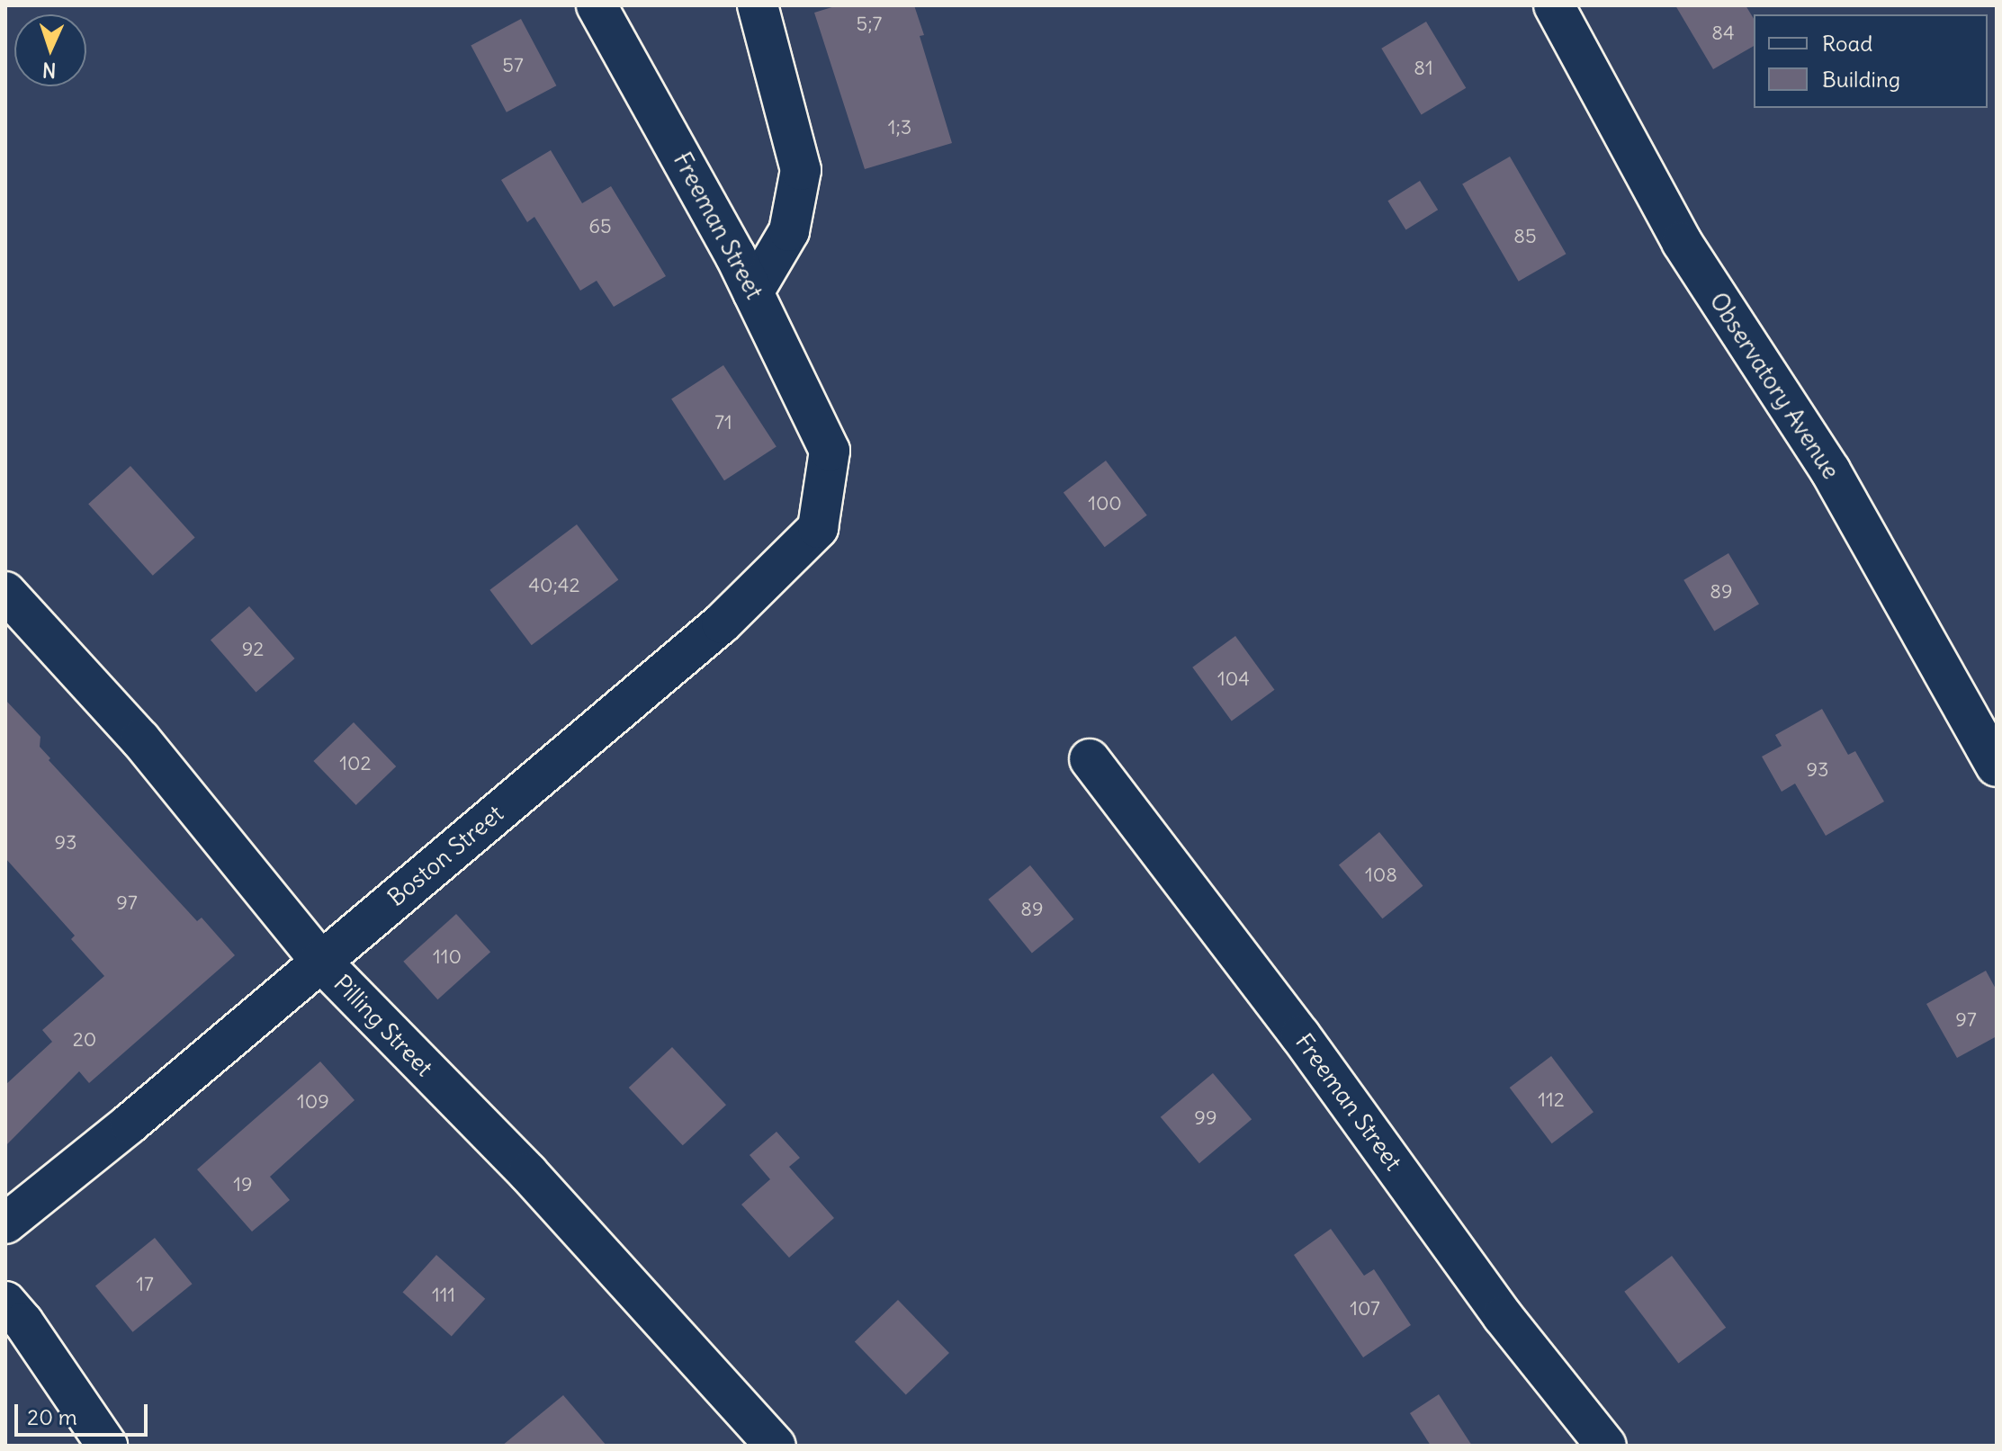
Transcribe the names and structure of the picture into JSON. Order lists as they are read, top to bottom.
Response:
{
  "streets": {
    "street": [
      "Freeman Street",
      "Observatory Avenue",
      "Boston Street",
      "Pilling Street"
    ]
  },
  "crossings": [
    ["Freeman Street", "Boston Street"],
    ["Boston Street", "Pilling Street"]
  ],
  "house_numbers": [
    "5;7",
    "84",
    "57",
    "81",
    "1;3",
    "65",
    "85",
    "71",
    "100",
    "40;42",
    "89",
    "92",
    "104",
    "102",
    "93",
    "93",
    "108",
    "97",
    "89",
    "110",
    "97",
    "20",
    "112",
    "109",
    "99",
    "19",
    "17",
    "111",
    "107"
  ],
  "legend": ["Road", "Building"],
  "scale_bar": "20 m",
  "north": "bottom"
}
